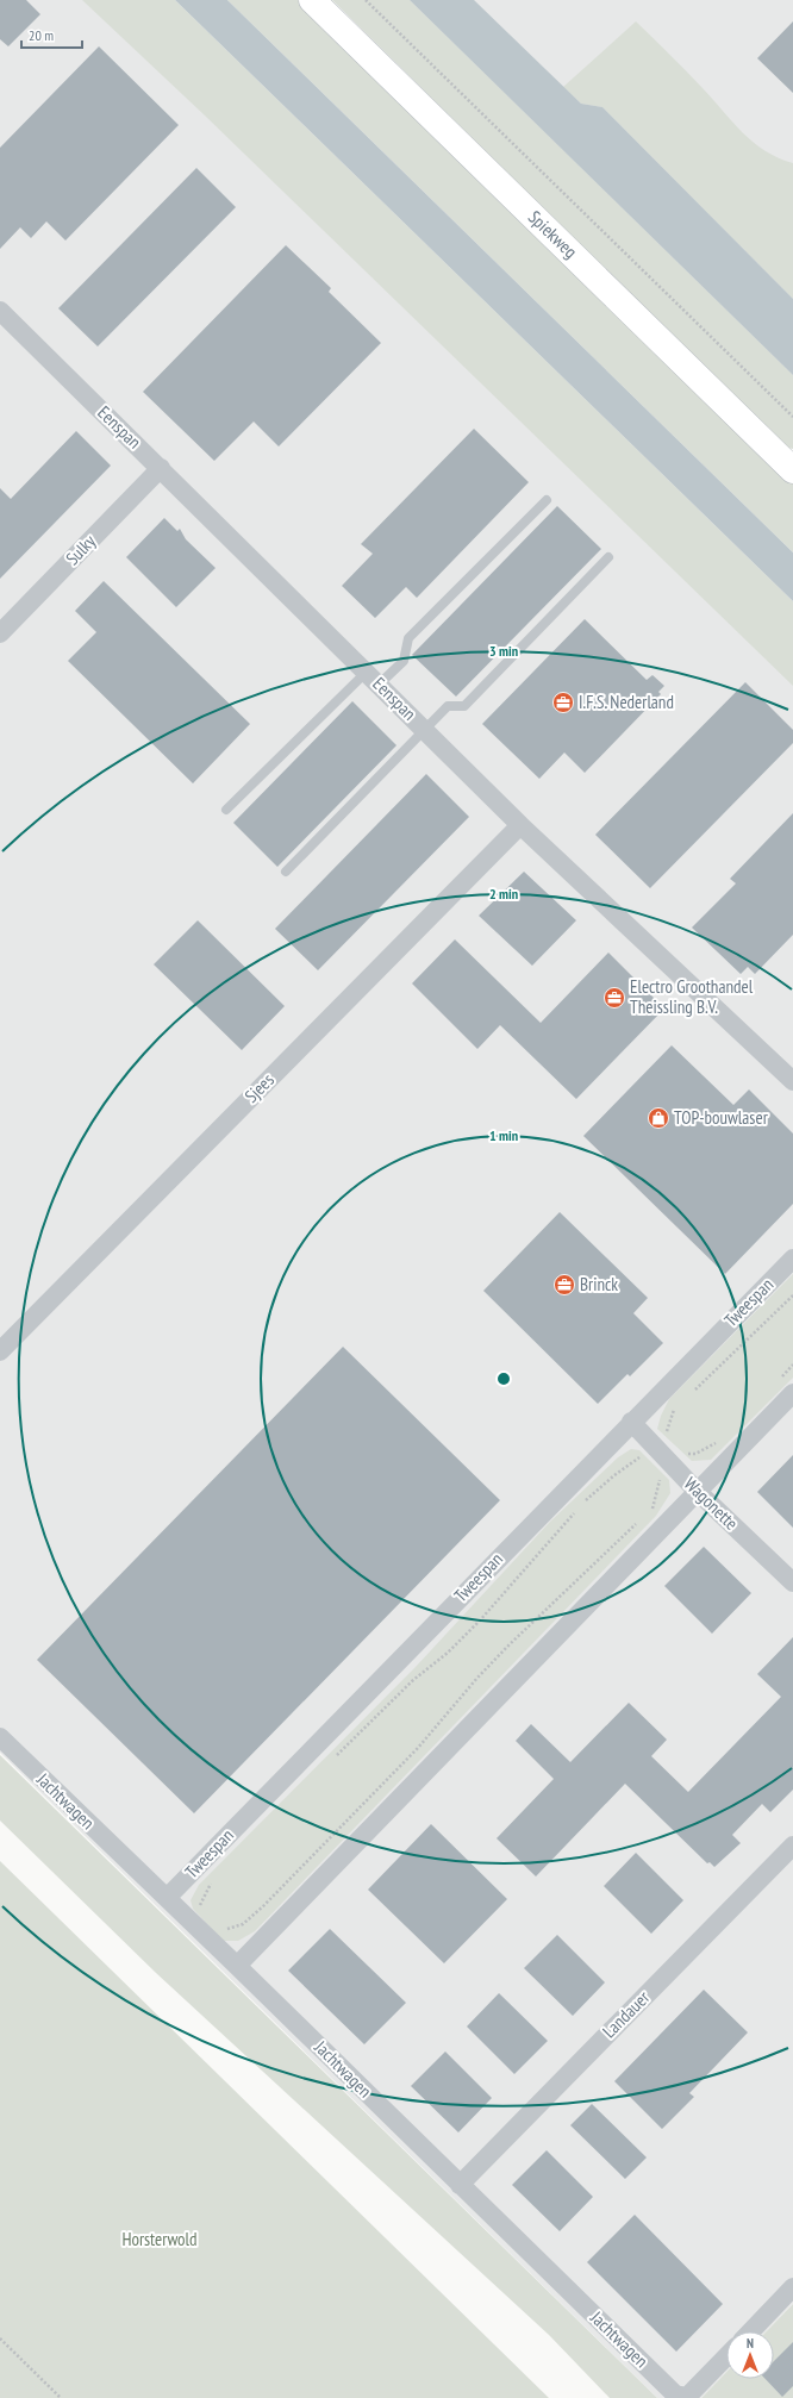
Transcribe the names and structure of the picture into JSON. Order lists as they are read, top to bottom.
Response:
{
  "streets": {
    "main road": ["Spiekweg"],
    "street": [
      "Eenspan",
      "Sulky",
      "Sjees",
      "Tweespan",
      "Wagonette",
      "Jachtwagen",
      "Landauer"
    ]
  },
  "crossings": [
    ["Eenspan", "Sulky"],
    ["Eenspan", "Sjees"],
    ["Tweespan", "Wagonette"],
    ["Tweespan", "Jachtwagen"],
    ["Jachtwagen", "Landauer"]
  ],
  "parks": ["Horsterwold"],
  "places": {
    "office": ["I.F.S. Nederland", "Electro Groothandel Theissling B.V.", "Brinck"],
    "shop": ["TOP-bouwlaser"]
  },
  "scale_bar": "20 m",
  "north": "top",
  "rings": ["3 min", "2 min", "1 min"]
}
